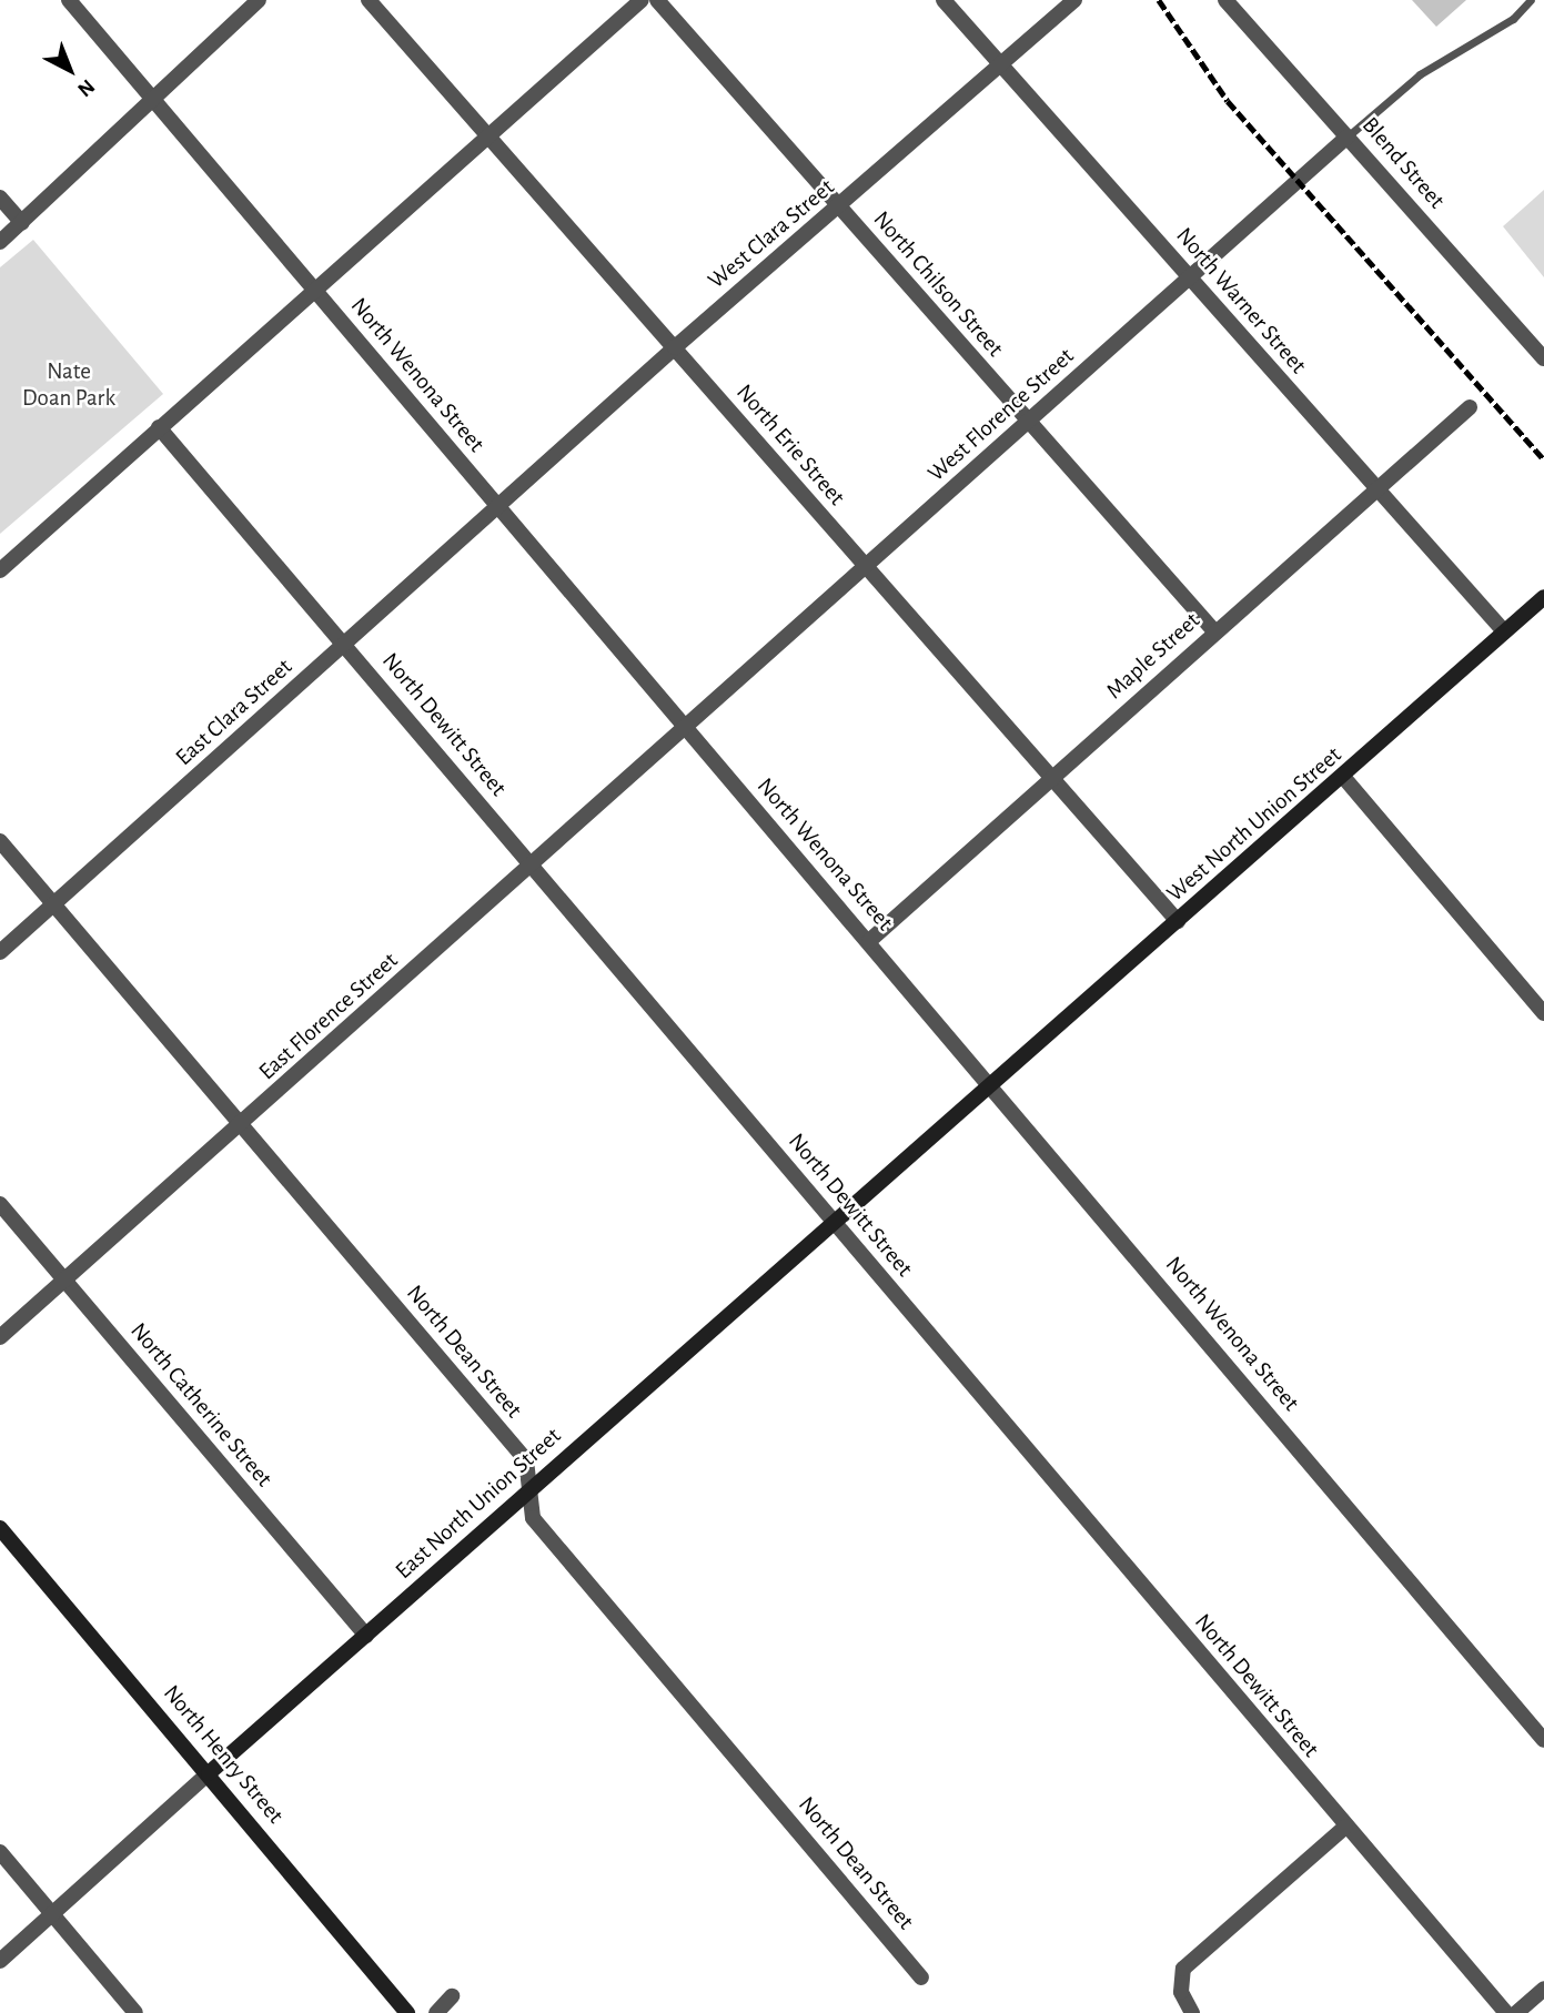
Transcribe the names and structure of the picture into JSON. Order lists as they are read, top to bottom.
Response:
{
  "streets": {
    "street": [
      "Blend Street",
      "West Clara Street",
      "North Chilson Street",
      "North Warner Street",
      "North Wenona Street",
      "West Florence Street",
      "North Erie Street",
      "Maple Street",
      "East Clara Street",
      "North Dewitt Street",
      "West North Union Street",
      "East Florence Street",
      "North Dean Street",
      "North Catherine Street",
      "East North Union Street",
      "North Henry Street"
    ]
  },
  "crossings": [
    ["Blend Street", "West Florence Street"],
    ["West Clara Street", "North Chilson Street"],
    ["West Clara Street", "North Warner Street"],
    ["West Clara Street", "North Wenona Street"],
    ["West Clara Street", "North Erie Street"],
    ["West Clara Street", "East Clara Street"],
    ["North Chilson Street", "West Florence Street"],
    ["North Chilson Street", "Maple Street"],
    ["North Warner Street", "West Florence Street"],
    ["North Warner Street", "Maple Street"],
    ["North Warner Street", "West North Union Street"],
    ["North Wenona Street", "West Florence Street"],
    ["North Wenona Street", "Maple Street"],
    ["North Wenona Street", "East Clara Street"],
    ["North Wenona Street", "West North Union Street"],
    ["North Wenona Street", "East Florence Street"],
    ["North Wenona Street", "East North Union Street"],
    ["West Florence Street", "North Erie Street"],
    ["West Florence Street", "East Florence Street"],
    ["North Erie Street", "Maple Street"],
    ["North Erie Street", "West North Union Street"],
    ["East Clara Street", "North Dewitt Street"],
    ["East Clara Street", "North Dean Street"],
    ["North Dewitt Street", "East Florence Street"],
    ["North Dewitt Street", "East North Union Street"],
    ["West North Union Street", "East North Union Street"],
    ["East Florence Street", "North Dean Street"],
    ["East Florence Street", "North Catherine Street"],
    ["North Dean Street", "East North Union Street"],
    ["North Catherine Street", "East North Union Street"],
    ["East North Union Street", "North Henry Street"]
  ],
  "parks": ["Nate Doan Park"],
  "north": "bottom right"
}
